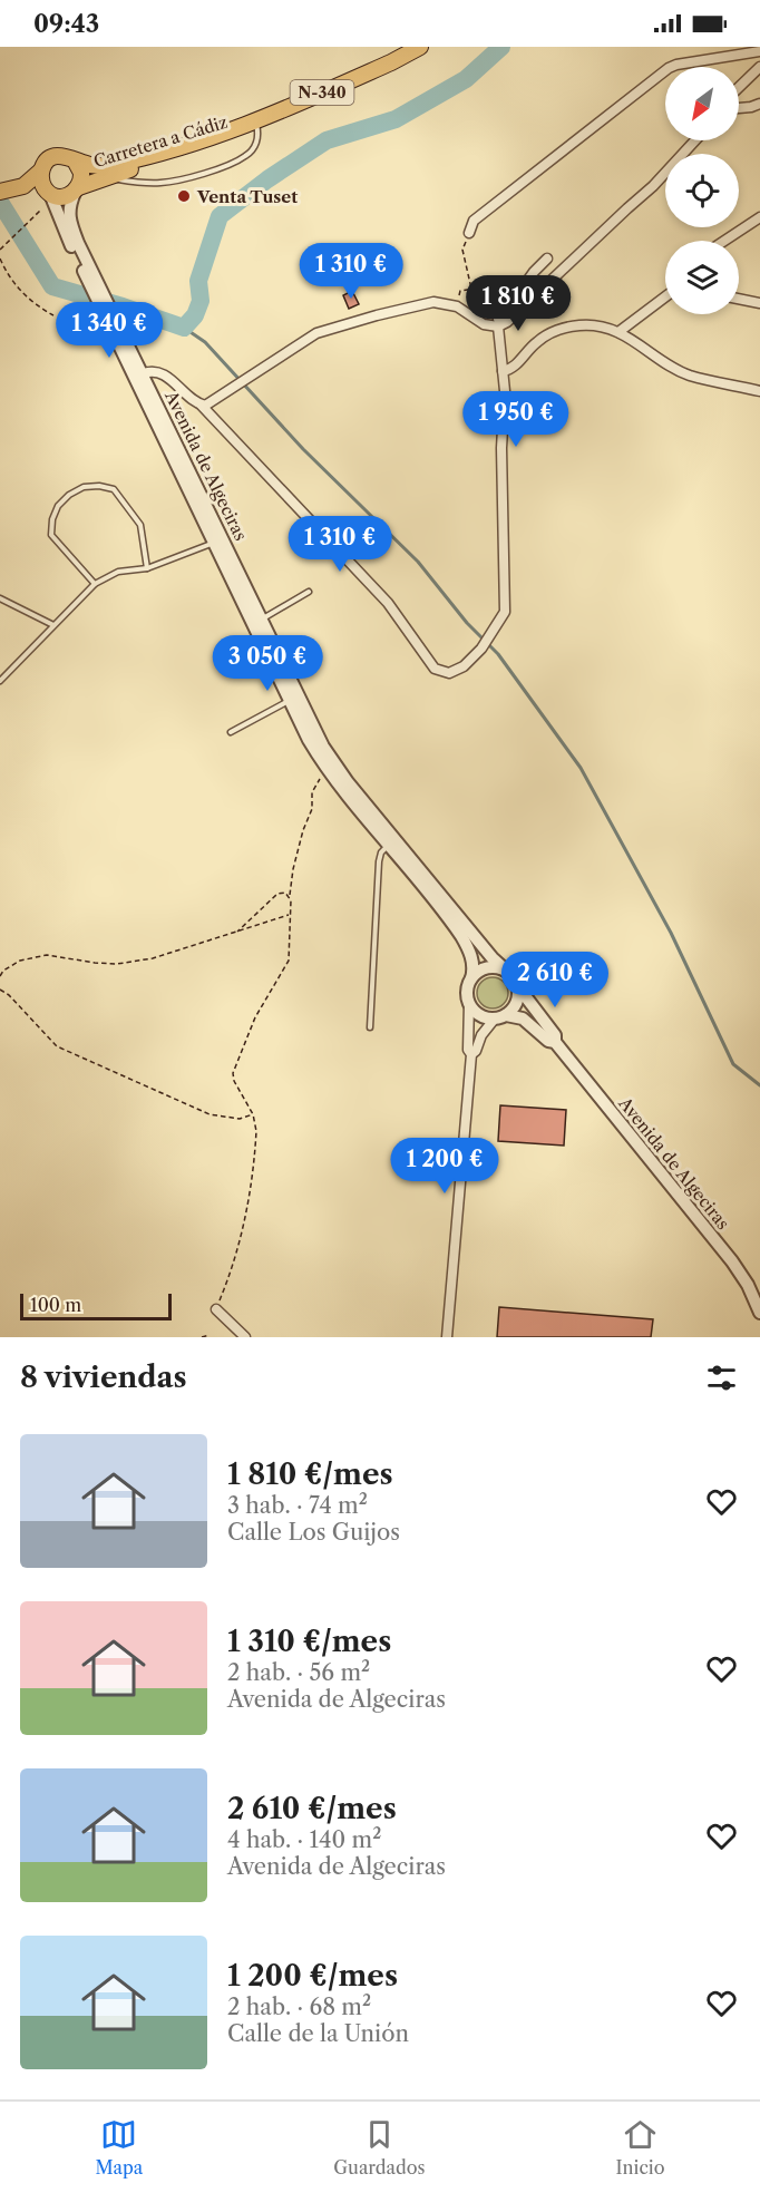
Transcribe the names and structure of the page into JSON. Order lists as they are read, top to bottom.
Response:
{
  "streets": {
    "highway": ["N-340", "Carretera a Cádiz"],
    "street": ["Avenida de Algeciras"]
  },
  "crossings": [
    ["N-340", "Carretera a Cádiz"],
    ["N-340", "Avenida de Algeciras"],
    ["Carretera a Cádiz", "Avenida de Algeciras"]
  ],
  "places": ["Venta Tuset"],
  "scale_bar": "100 m",
  "north": "bottom left",
  "page": {
    "status": "09:43",
    "price": [
      "1 310 €",
      "1 810 €",
      "1 340 €",
      "1 950 €",
      "1 310 €",
      "3 050 €",
      "2 610 €",
      "1 200 €"
    ],
    "scale": "100 m",
    "heading": "8 viviendas",
    "list": [
      {
        "name": "1 810 €/mes",
        "note": "3 hab. · 74 m² · Calle Los Guijos"
      },
      {
        "name": "1 310 €/mes",
        "note": "2 hab. · 56 m² · Avenida de Algeciras"
      },
      {
        "name": "2 610 €/mes",
        "note": "4 hab. · 140 m² · Avenida de Algeciras"
      },
      {
        "name": "1 200 €/mes",
        "note": "2 hab. · 68 m² · Calle de la Unión"
      }
    ],
    "tabs": ["Mapa", "Guardados", "Inicio"]
  }
}
